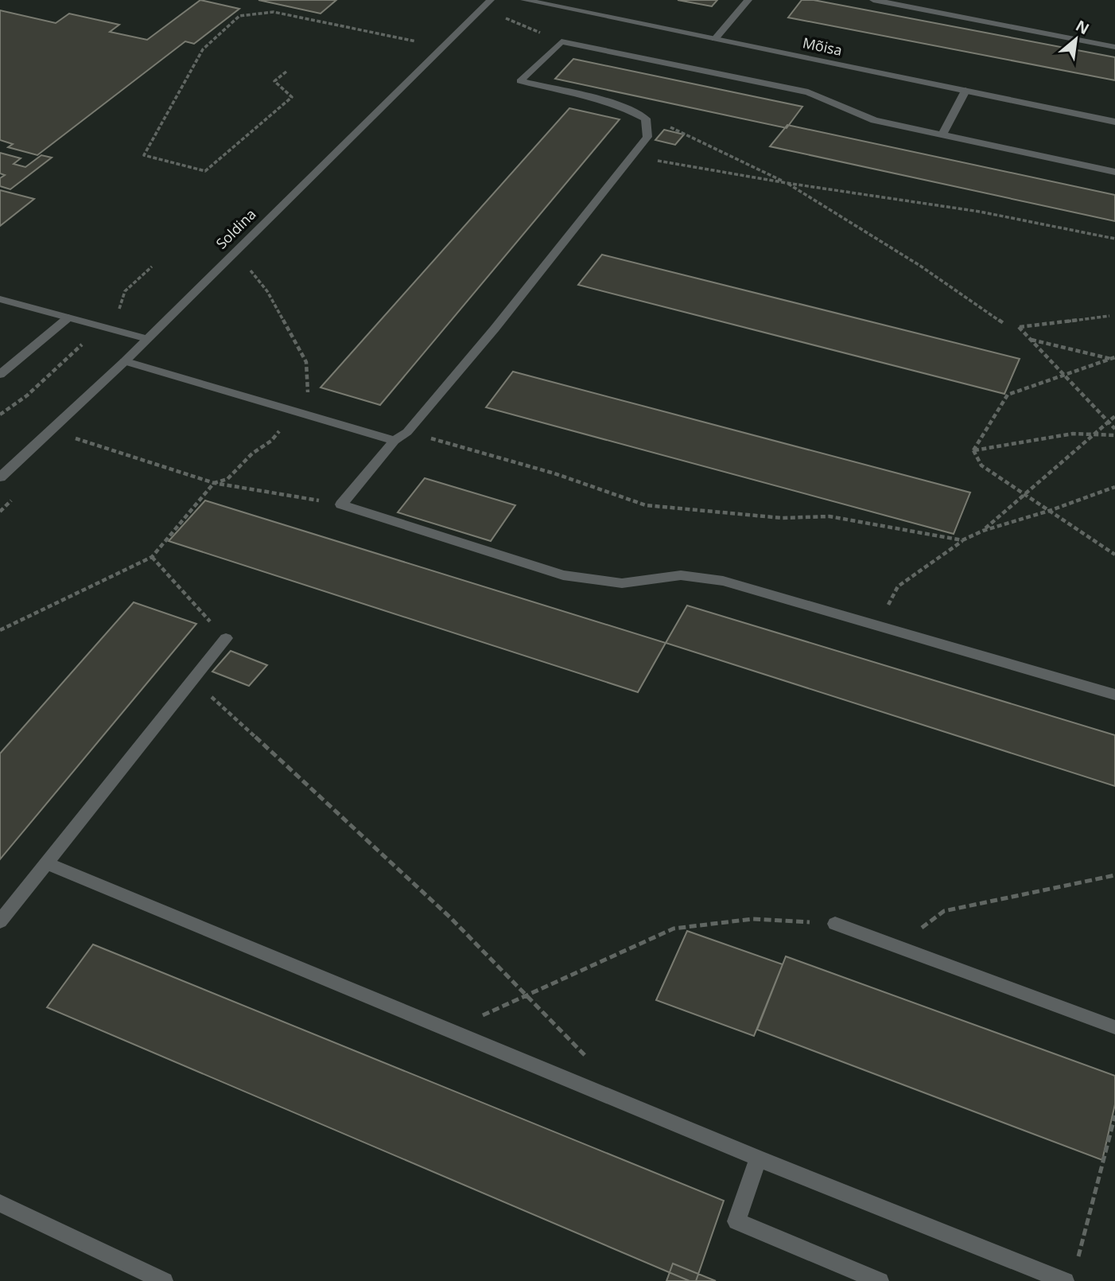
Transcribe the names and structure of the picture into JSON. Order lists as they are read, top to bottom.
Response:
{
  "streets": {
    "street": ["Mõisa", "Soldina"]
  },
  "north": "top right"
}
